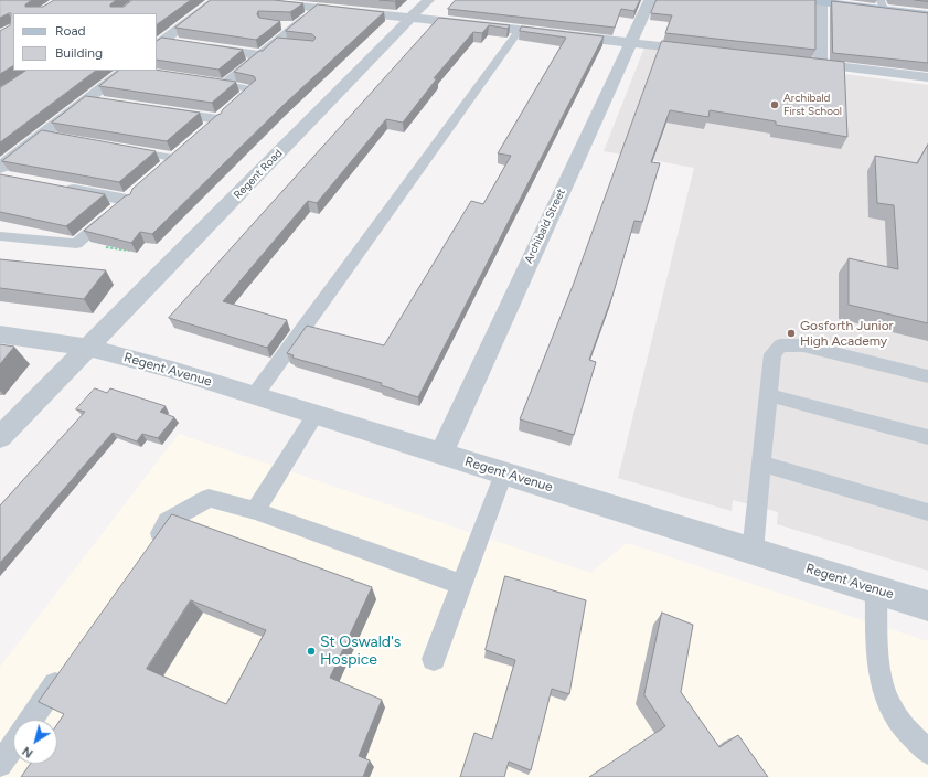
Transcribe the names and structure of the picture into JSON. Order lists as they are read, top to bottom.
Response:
{
  "streets": {
    "street": ["Regent Road", "Archibald Street", "Regent Avenue"]
  },
  "crossings": [
    ["Regent Road", "Regent Avenue"],
    ["Archibald Street", "Regent Avenue"]
  ],
  "places": ["Archibald First School", "Gosforth Junior High Academy", "St Oswald's Hospice"],
  "legend": ["Road", "Building"],
  "north": "bottom left"
}
